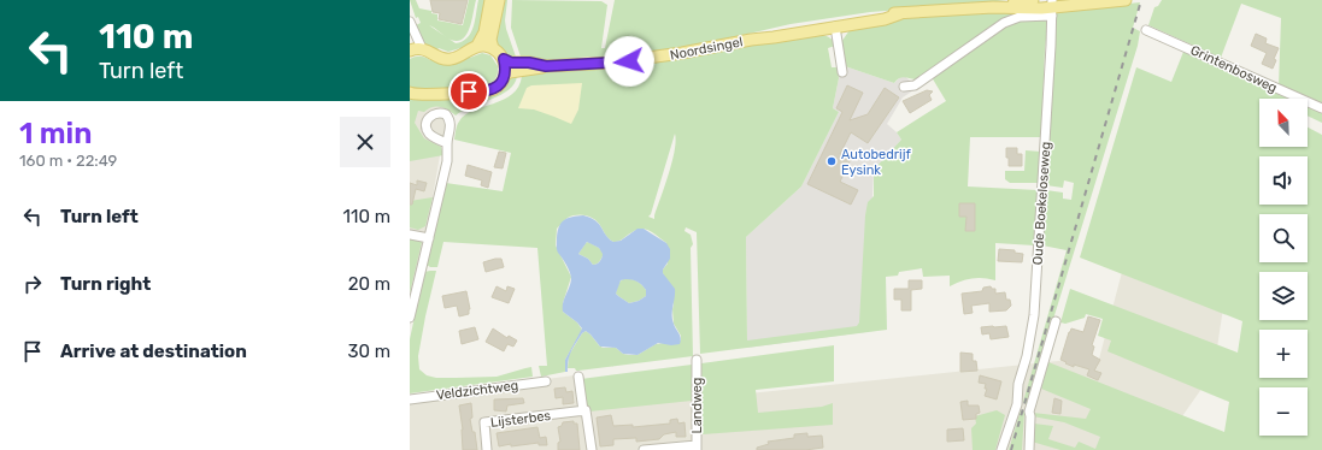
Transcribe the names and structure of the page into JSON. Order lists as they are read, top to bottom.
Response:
{
  "streets": {
    "main road": ["Noordsingel"],
    "street": [
      "Grintenbosweg",
      "Oude Boekeloseweg",
      "Veldzichtweg",
      "Landweg",
      "Lijsterbes"
    ]
  },
  "crossings": [
    ["Noordsingel", "Oude Boekeloseweg"]
  ],
  "places": ["Autobedrijf Eysink"],
  "north": "top left",
  "page": {
    "turn": ["110 m", "Turn left"],
    "map_buttons": ["+", "−"],
    "heading": ["1 min", "160 m · 22:49"],
    "list": [
      {
        "name": "Turn left",
        "value": "110 m"
      },
      {
        "name": "Turn right",
        "value": "20 m"
      },
      {
        "name": "Arrive at destination",
        "value": "30 m"
      }
    ]
  }
}
